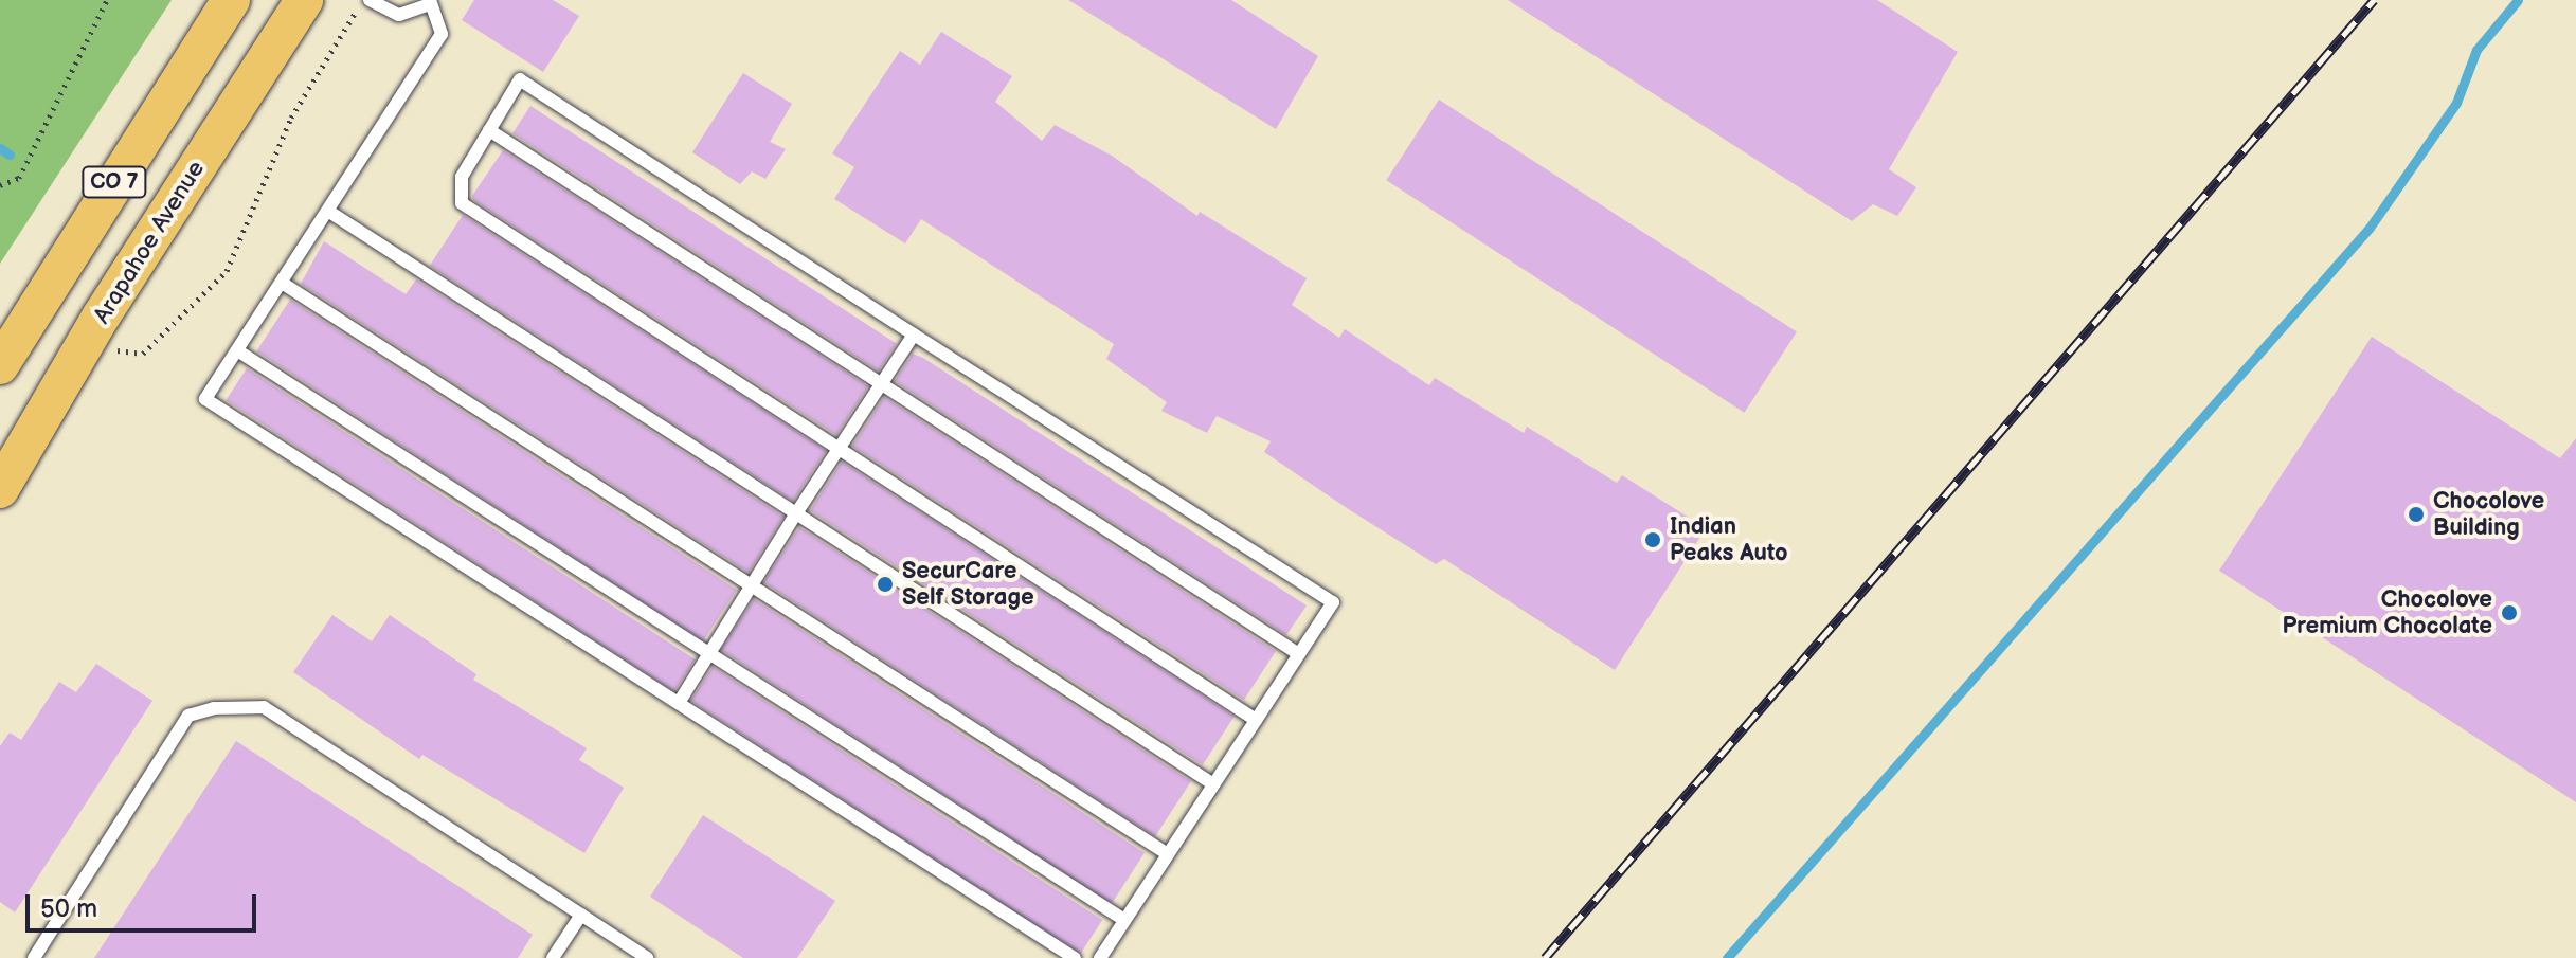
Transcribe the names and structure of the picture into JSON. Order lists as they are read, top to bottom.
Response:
{
  "streets": {
    "main road": ["CO 7", "Arapahoe Avenue"]
  },
  "places": [
    "Chocolove Building",
    "Indian Peaks Auto",
    "SecurCare Self Storage",
    "Chocolove Premium Chocolate"
  ],
  "scale_bar": "50 m"
}
